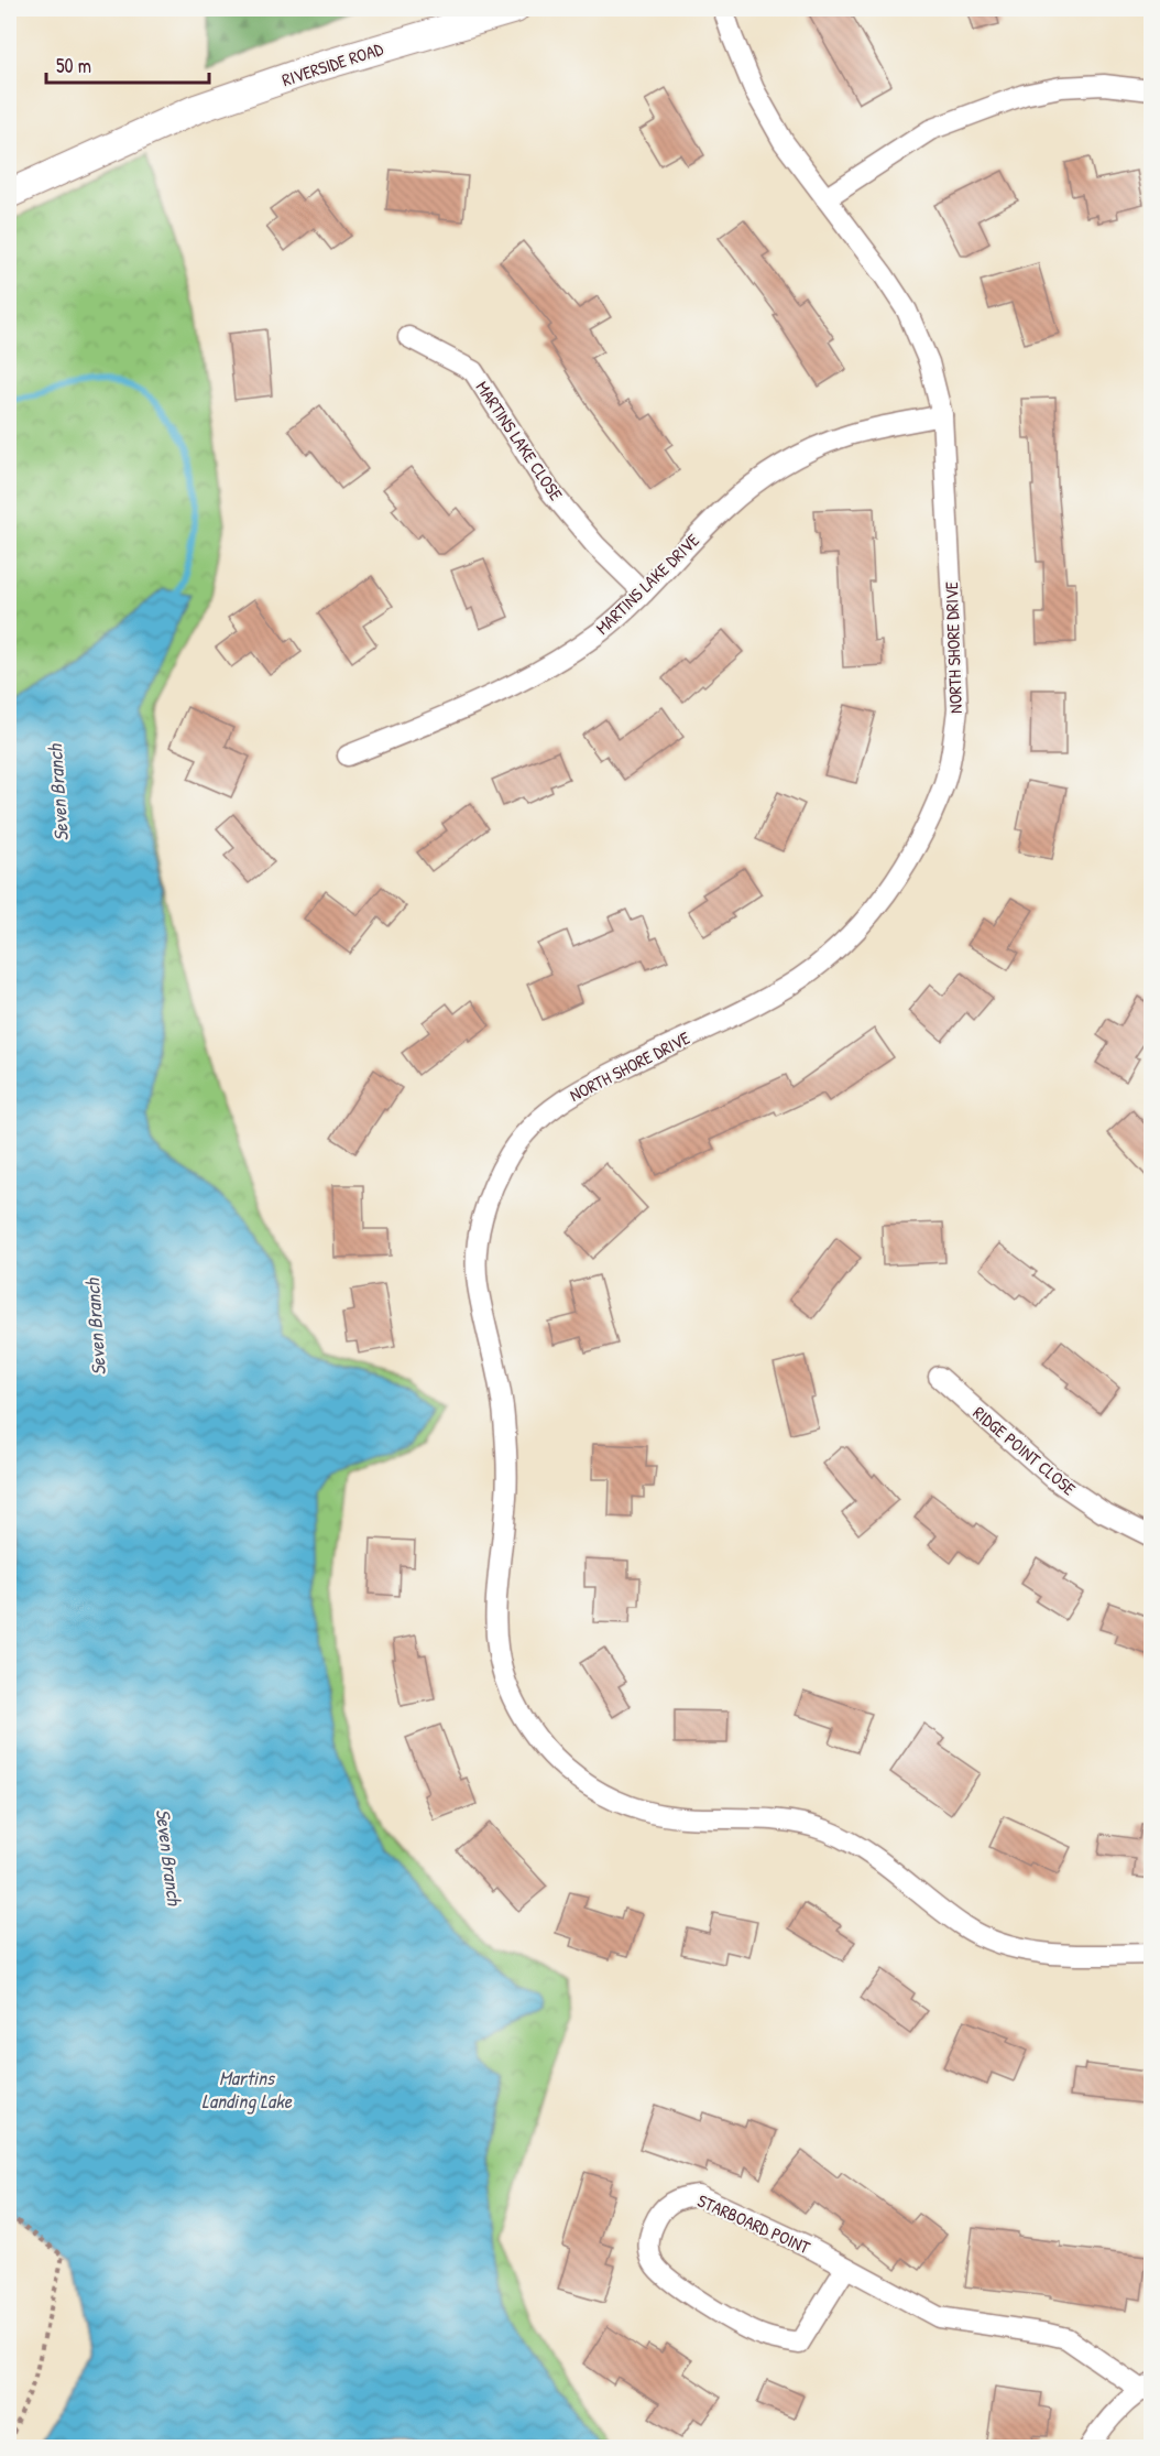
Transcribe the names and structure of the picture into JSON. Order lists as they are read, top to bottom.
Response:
{
  "streets": {
    "street": [
      "RIVERSIDE ROAD",
      "MARTINS LAKE CLOSE",
      "MARTINS LAKE DRIVE",
      "NORTH SHORE DRIVE",
      "RIDGE POINT CLOSE",
      "STARBOARD POINT"
    ]
  },
  "crossings": [
    ["MARTINS LAKE CLOSE", "MARTINS LAKE DRIVE"],
    ["MARTINS LAKE DRIVE", "NORTH SHORE DRIVE"]
  ],
  "water": ["Seven Branch", "Martins Landing Lake"],
  "scale_bar": "50 m"
}
